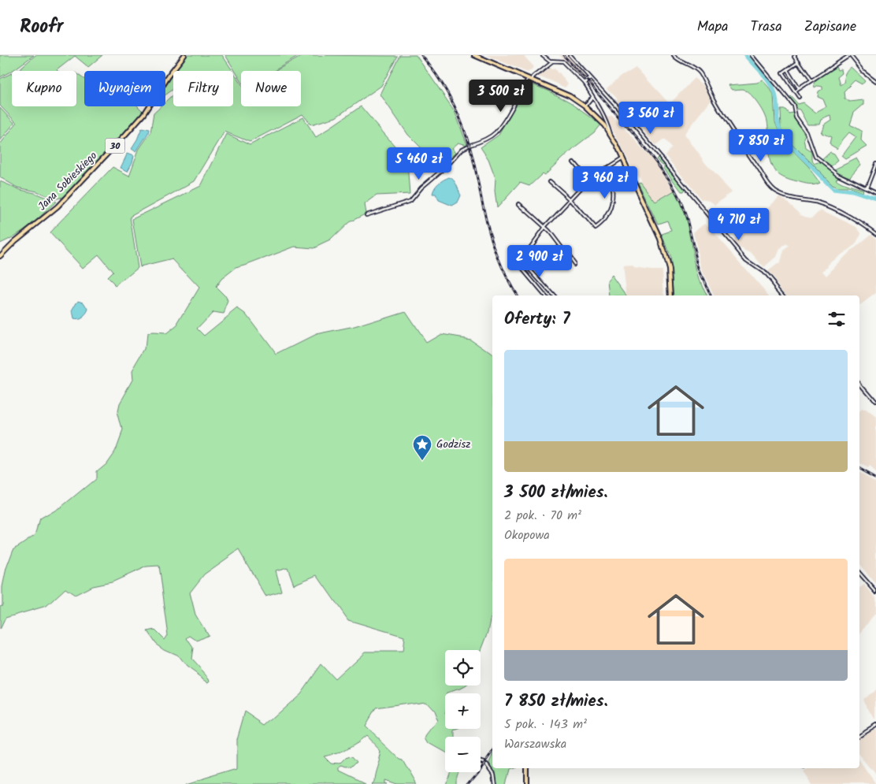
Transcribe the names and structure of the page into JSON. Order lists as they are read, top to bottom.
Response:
{
  "streets": {
    "main road": ["30", "Jana Sobieskiego"]
  },
  "places": {
    "place": ["Godzisz"]
  },
  "page": {
    "header": "Roofr",
    "nav": ["Mapa", "Trasa", "Zapisane"],
    "chip": [
      "Kupno",
      "Wynajem",
      "Filtry",
      "Nowe"
    ],
    "price": [
      "3 500 zł",
      "3 560 zł",
      "7 850 zł",
      "5 460 zł",
      "3 960 zł",
      "4 710 zł",
      "2 900 zł"
    ],
    "heading": "Oferty: 7",
    "list": [
      {
        "name": "3 500 zł/mies.",
        "note": "2 pok. · 70 m² · Okopowa"
      },
      {
        "name": "7 850 zł/mies.",
        "note": "5 pok. · 143 m² · Warszawska"
      }
    ],
    "map_buttons": ["+", "−"]
  }
}
